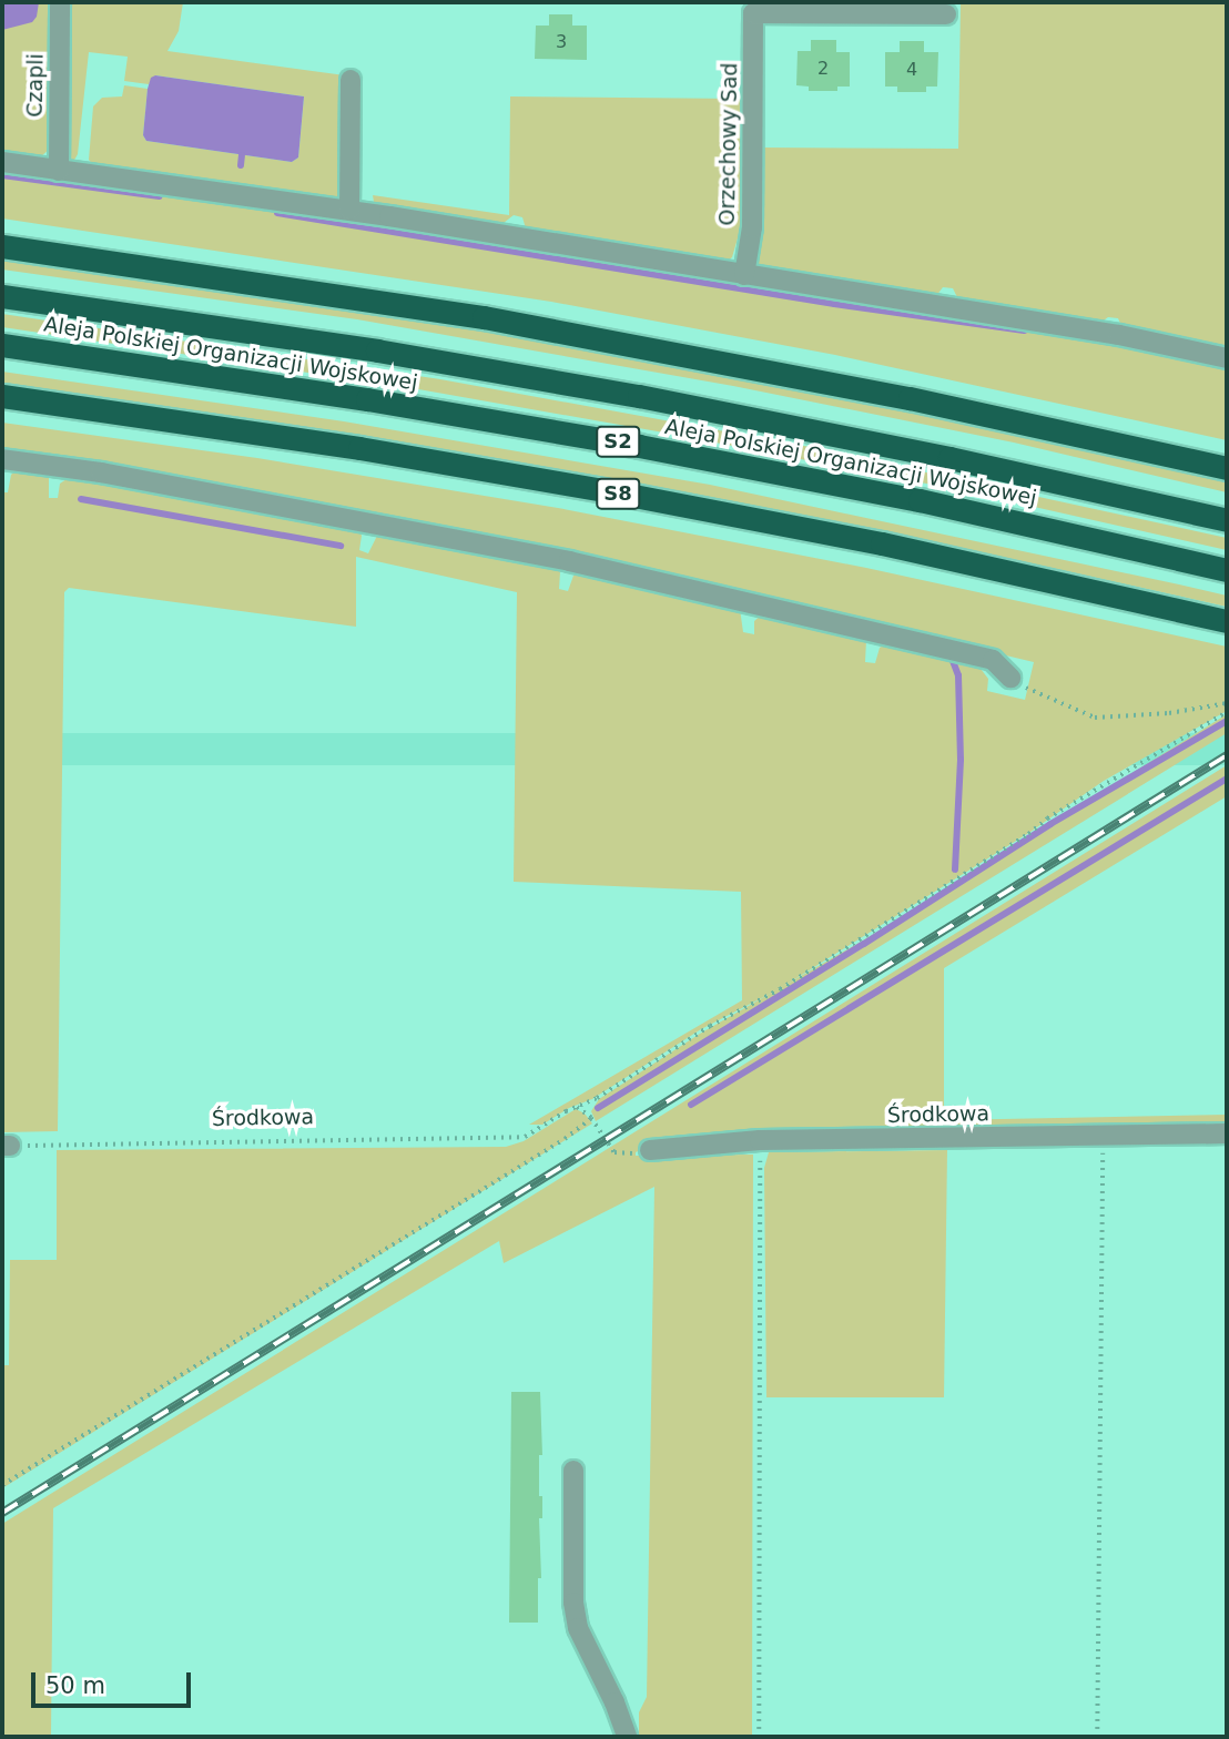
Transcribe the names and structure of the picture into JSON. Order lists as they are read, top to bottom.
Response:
{
  "streets": {
    "highway": ["Aleja Polskiej Organizacji Wojskowej", "S2", "S8"],
    "street": ["Czapli", "Orzechowy Sad", "Środkowa"]
  },
  "house_numbers": ["3", "2", "4"],
  "scale_bar": "50 m"
}
